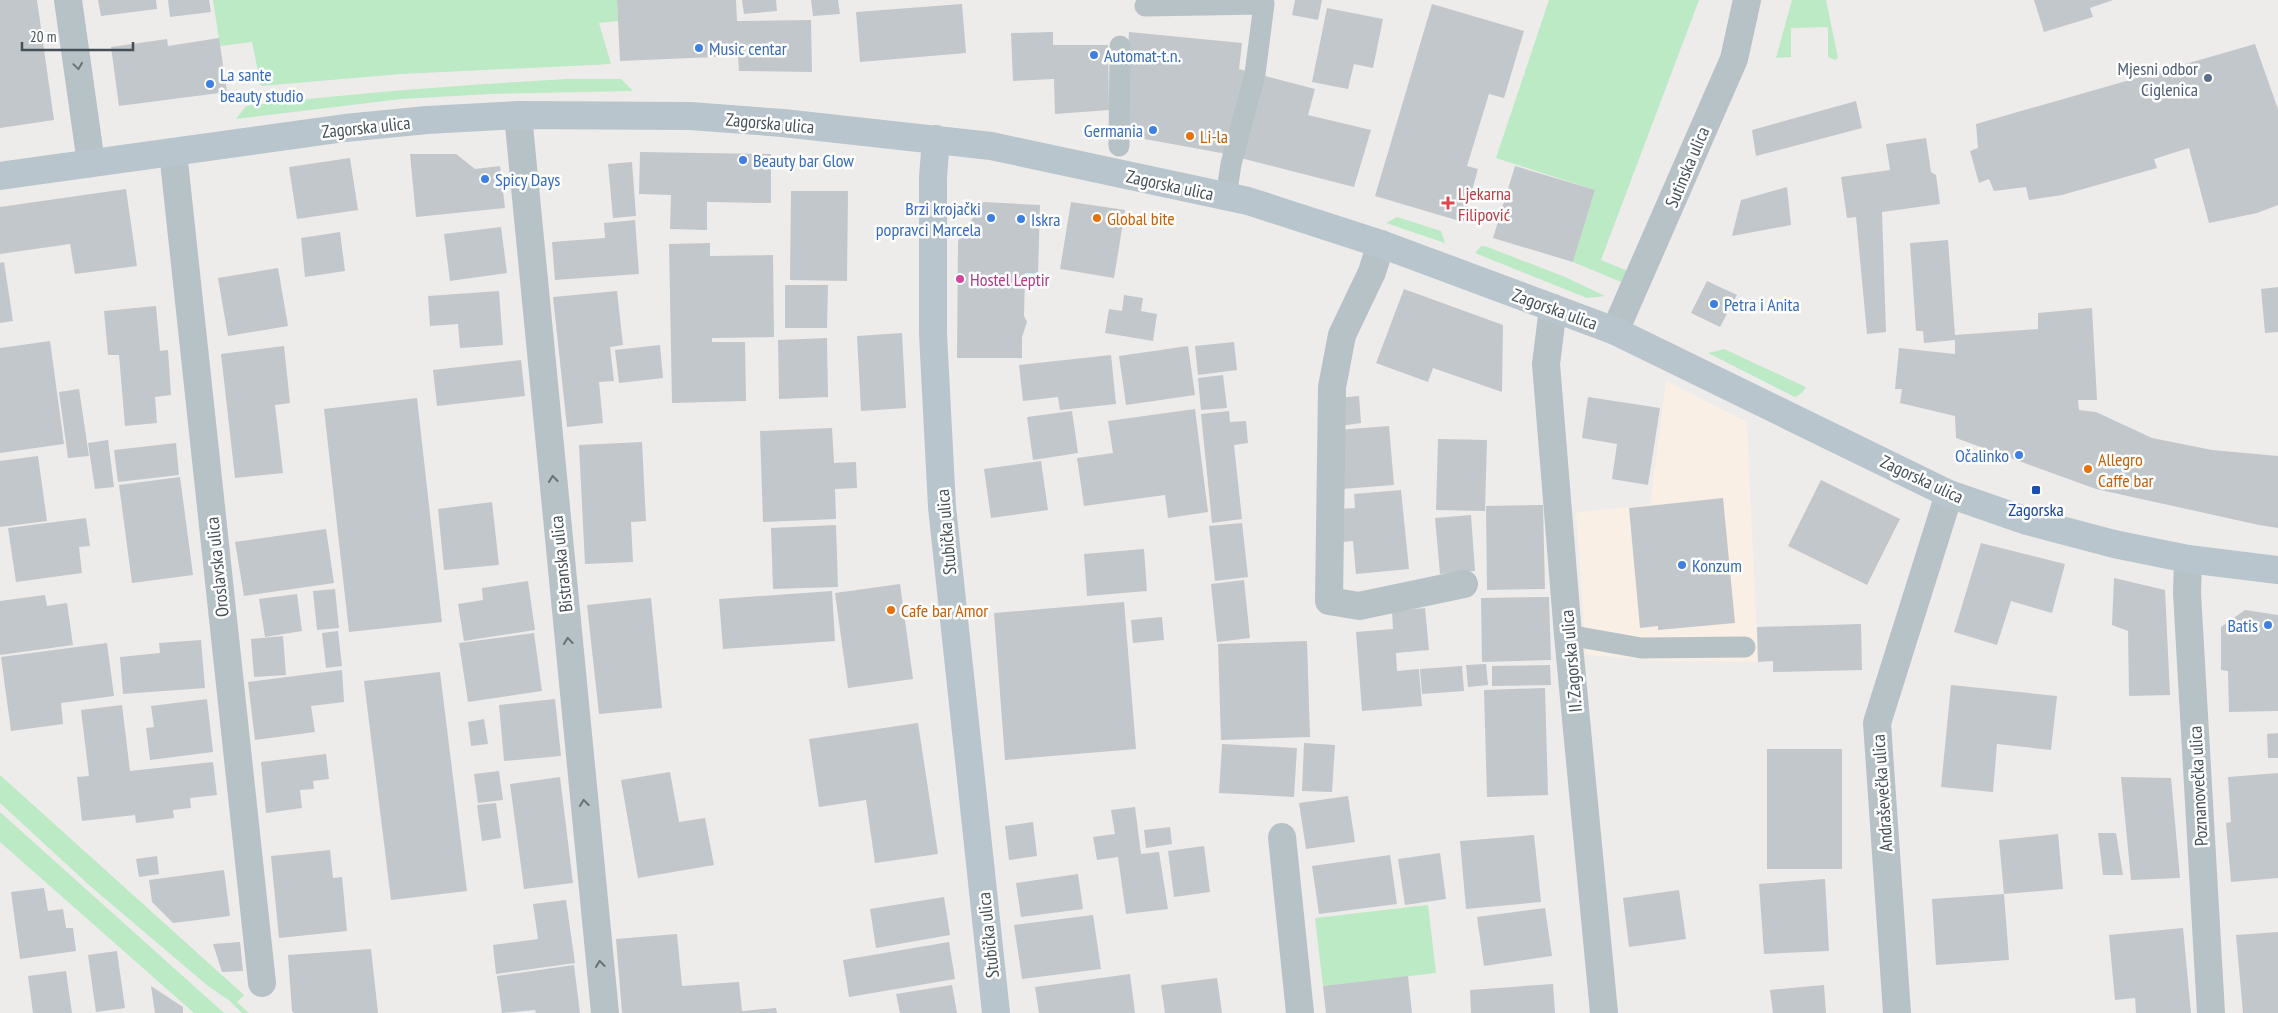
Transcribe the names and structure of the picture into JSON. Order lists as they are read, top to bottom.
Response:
{
  "streets": {
    "street": [
      "Zagorska ulica",
      "Sutinska ulica",
      "Stubička ulica",
      "Bistranska ulica",
      "Oroslavska ulica",
      "II. Zagorska ulica",
      "Poznanovečka ulica",
      "Andraševečka ulica"
    ]
  },
  "crossings": [
    ["Zagorska ulica", "Sutinska ulica"],
    ["Zagorska ulica", "Stubička ulica"],
    ["Zagorska ulica", "Bistranska ulica"],
    ["Zagorska ulica", "Oroslavska ulica"],
    ["Zagorska ulica", "II. Zagorska ulica"],
    ["Zagorska ulica", "Poznanovečka ulica"],
    ["Zagorska ulica", "Andraševečka ulica"]
  ],
  "one_way": ["Bistranska ulica"],
  "places": {
    "other": [
      "Music centar",
      "Automat-t.n.",
      "Mjesni odbor Ciglenica",
      "La sante beauty studio",
      "Germania",
      "Li-la",
      "Beauty bar Glow",
      "Spicy Days",
      "Brzi krojački popravci Marcela",
      "Global bite",
      "Iskra",
      "Hostel Leptir",
      "Petra i Anita",
      "Očalinko",
      "Allegro Caffe bar",
      "Konzum",
      "Cafe bar Amor",
      "Batis"
    ],
    "health": ["Ljekarna Filipović"],
    "transit": ["Zagorska"]
  },
  "scale_bar": "20 m"
}
